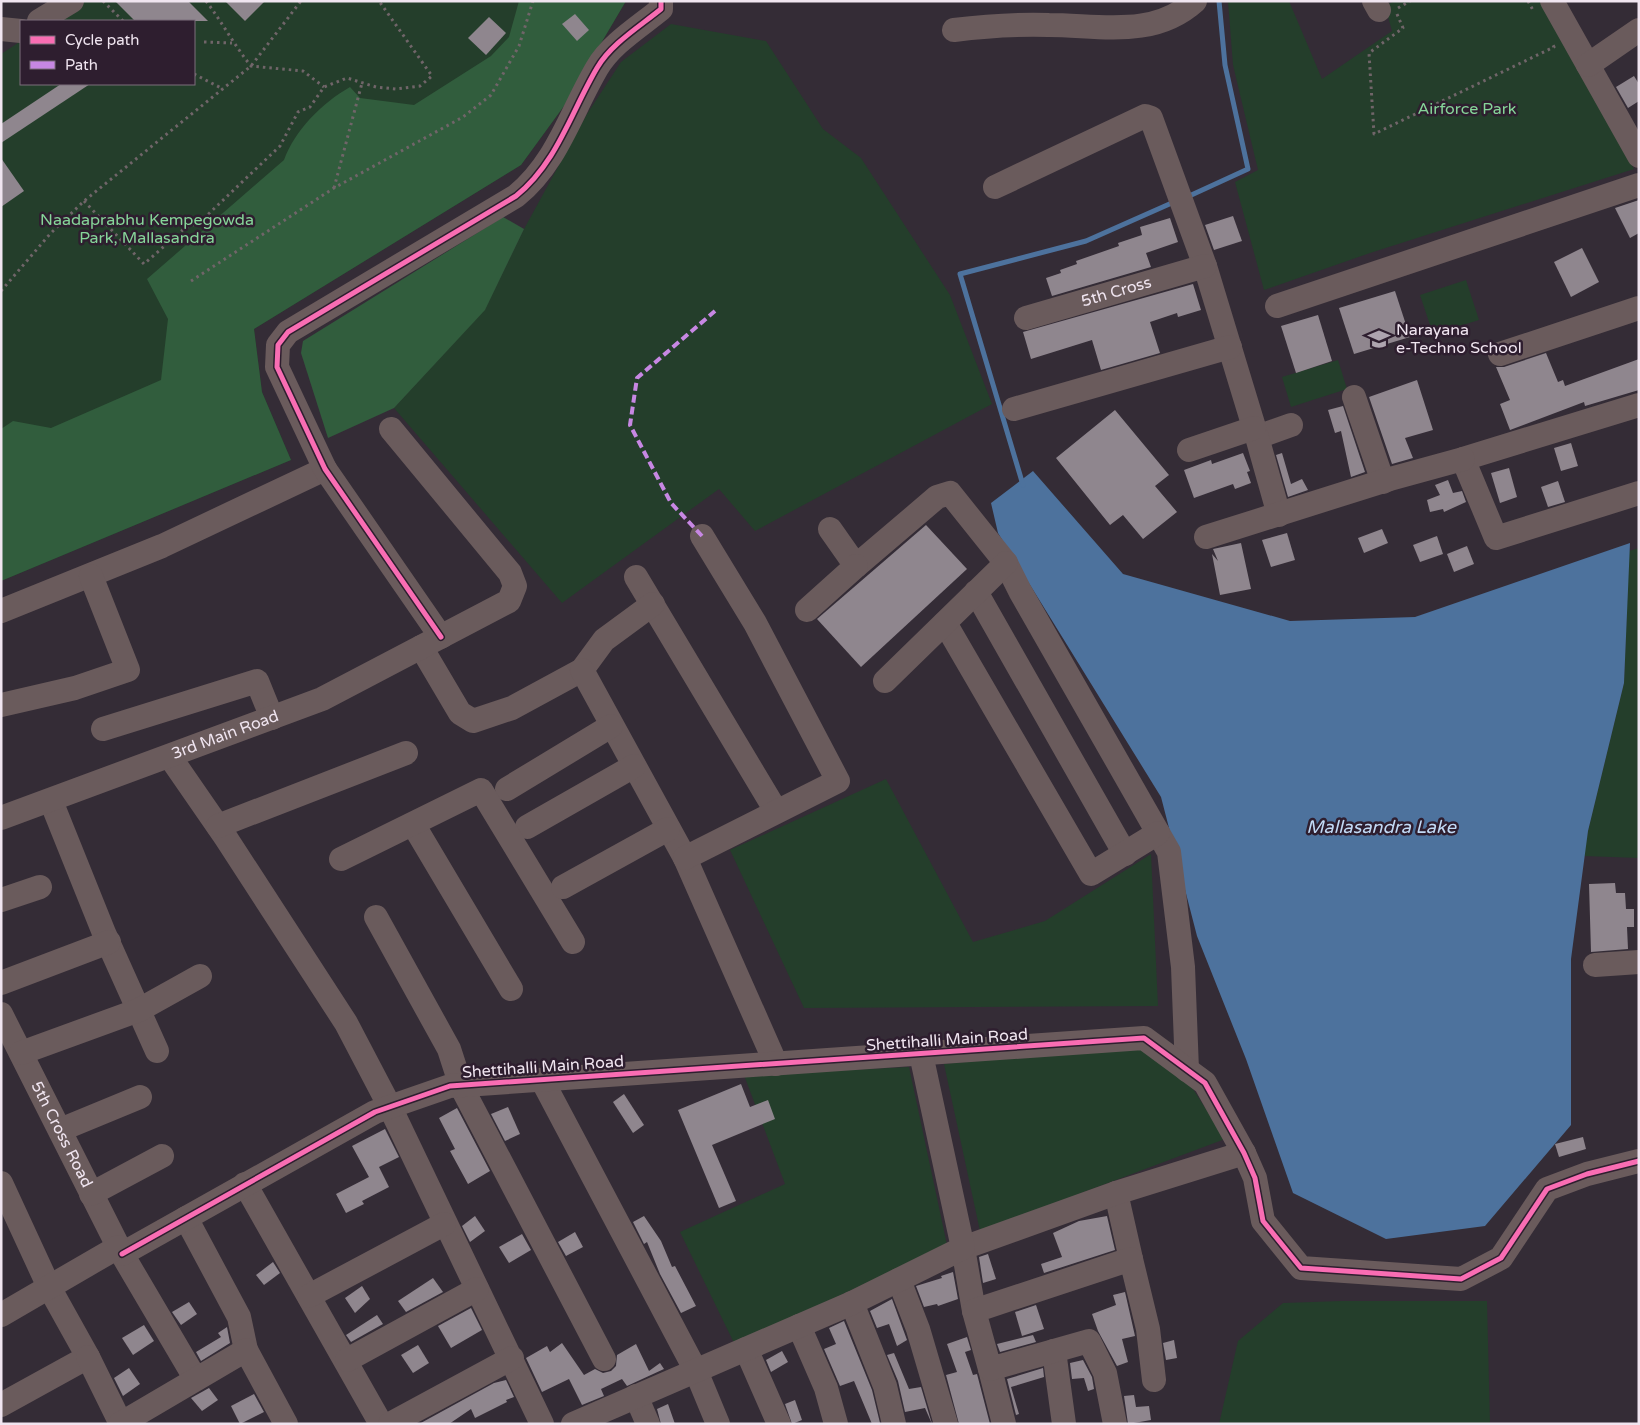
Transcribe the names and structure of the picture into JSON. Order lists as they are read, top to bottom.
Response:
{
  "streets": {
    "street": [
      "5th Cross",
      "3rd Main Road",
      "Shettihalli Main Road",
      "5th Cross Road"
    ]
  },
  "crossings": [
    ["Shettihalli Main Road", "5th Cross Road"]
  ],
  "water": ["Mallasandra Lake"],
  "parks": ["Airforce Park", "Naadaprabhu Kempegowda Park, Mallasandra"],
  "places": {
    "school or university": ["Narayana e-Techno School"]
  },
  "legend": ["Cycle path", "Path"]
}
